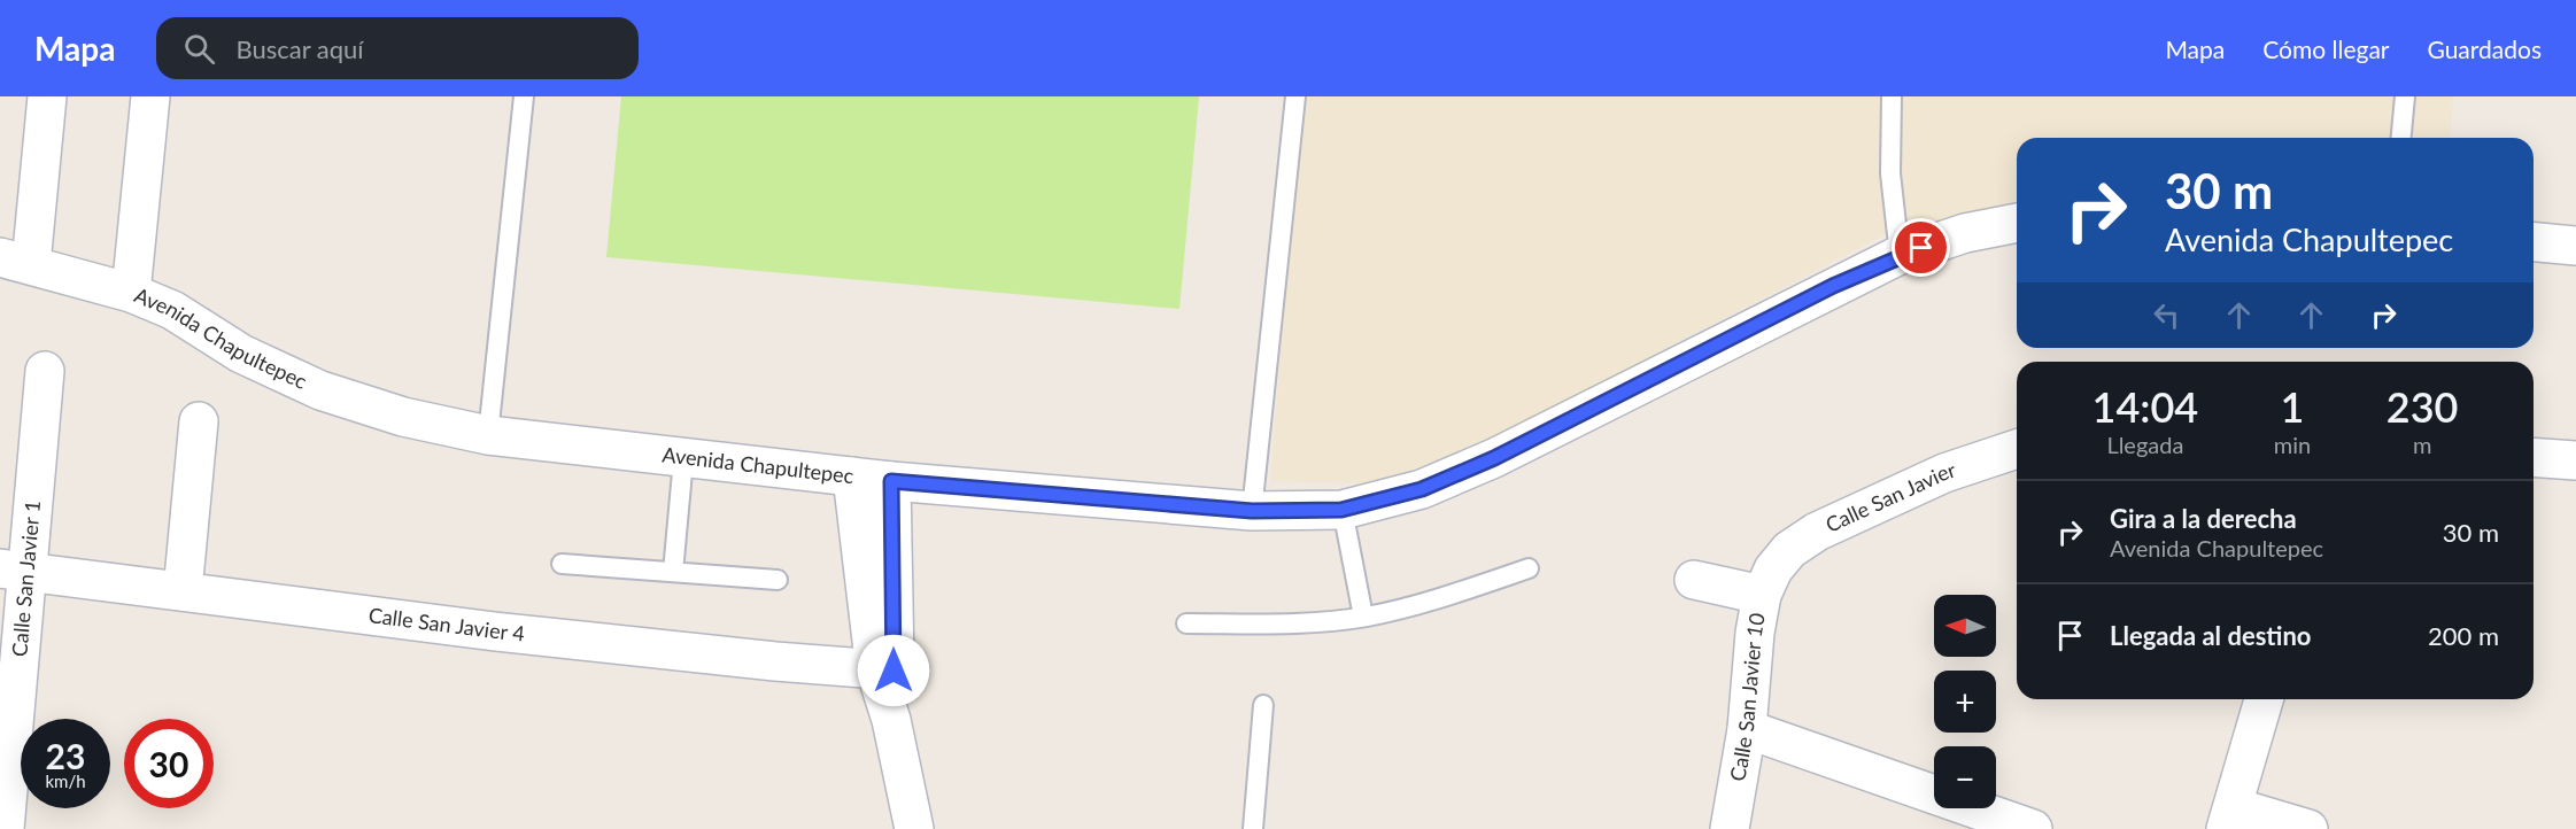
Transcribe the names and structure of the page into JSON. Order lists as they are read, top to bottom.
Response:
{
  "streets": {
    "street": [
      "Avenida Chapultepec",
      "Calle San Javier",
      "Calle San Javier 1",
      "Calle San Javier 4",
      "Calle San Javier 10"
    ]
  },
  "crossings": [
    ["Calle San Javier", "Calle San Javier 10"],
    ["Calle San Javier 1", "Calle San Javier 4"]
  ],
  "north": "left",
  "page": {
    "header": "Mapa",
    "search": "Buscar aquí",
    "nav": ["Mapa", "Cómo llegar", "Guardados"],
    "turn": ["30 m", "Avenida Chapultepec"],
    "eta": [
      "14:04",
      "Llegada",
      "1",
      "min",
      "230",
      "m"
    ],
    "list": [
      {
        "name": "Gira a la derecha",
        "note": "Avenida Chapultepec",
        "value": "30 m"
      },
      {
        "name": "Llegada al destino",
        "value": "200 m"
      }
    ],
    "map_buttons": ["+", "−"],
    "speed": "23 km/h",
    "limit": "30"
  }
}
